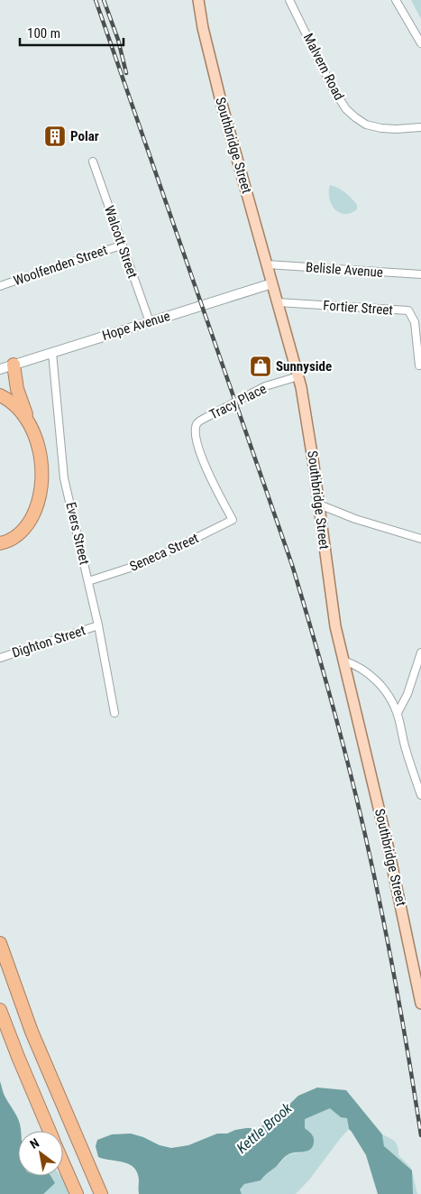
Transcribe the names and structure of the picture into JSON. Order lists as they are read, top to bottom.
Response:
{
  "streets": {
    "main road": ["Southbridge Street", "Hope Avenue"],
    "street": [
      "Malvern Road",
      "Walcott Street",
      "Woolfenden Street",
      "Belisle Avenue",
      "Fortier Street",
      "Tracy Place",
      "Evers Street",
      "Seneca Street",
      "Dighton Street"
    ]
  },
  "crossings": [
    ["Southbridge Street", "Belisle Avenue"],
    ["Southbridge Street", "Fortier Street"],
    ["Southbridge Street", "Hope Avenue"],
    ["Southbridge Street", "Tracy Place"],
    ["Walcott Street", "Woolfenden Street"],
    ["Walcott Street", "Hope Avenue"],
    ["Hope Avenue", "Evers Street"],
    ["Tracy Place", "Seneca Street"],
    ["Evers Street", "Seneca Street"],
    ["Evers Street", "Dighton Street"]
  ],
  "water": ["Kettle Brook"],
  "places": {
    "building": ["Polar"],
    "shop": ["Sunnyside"]
  },
  "scale_bar": "100 m",
  "north": "top left"
}
